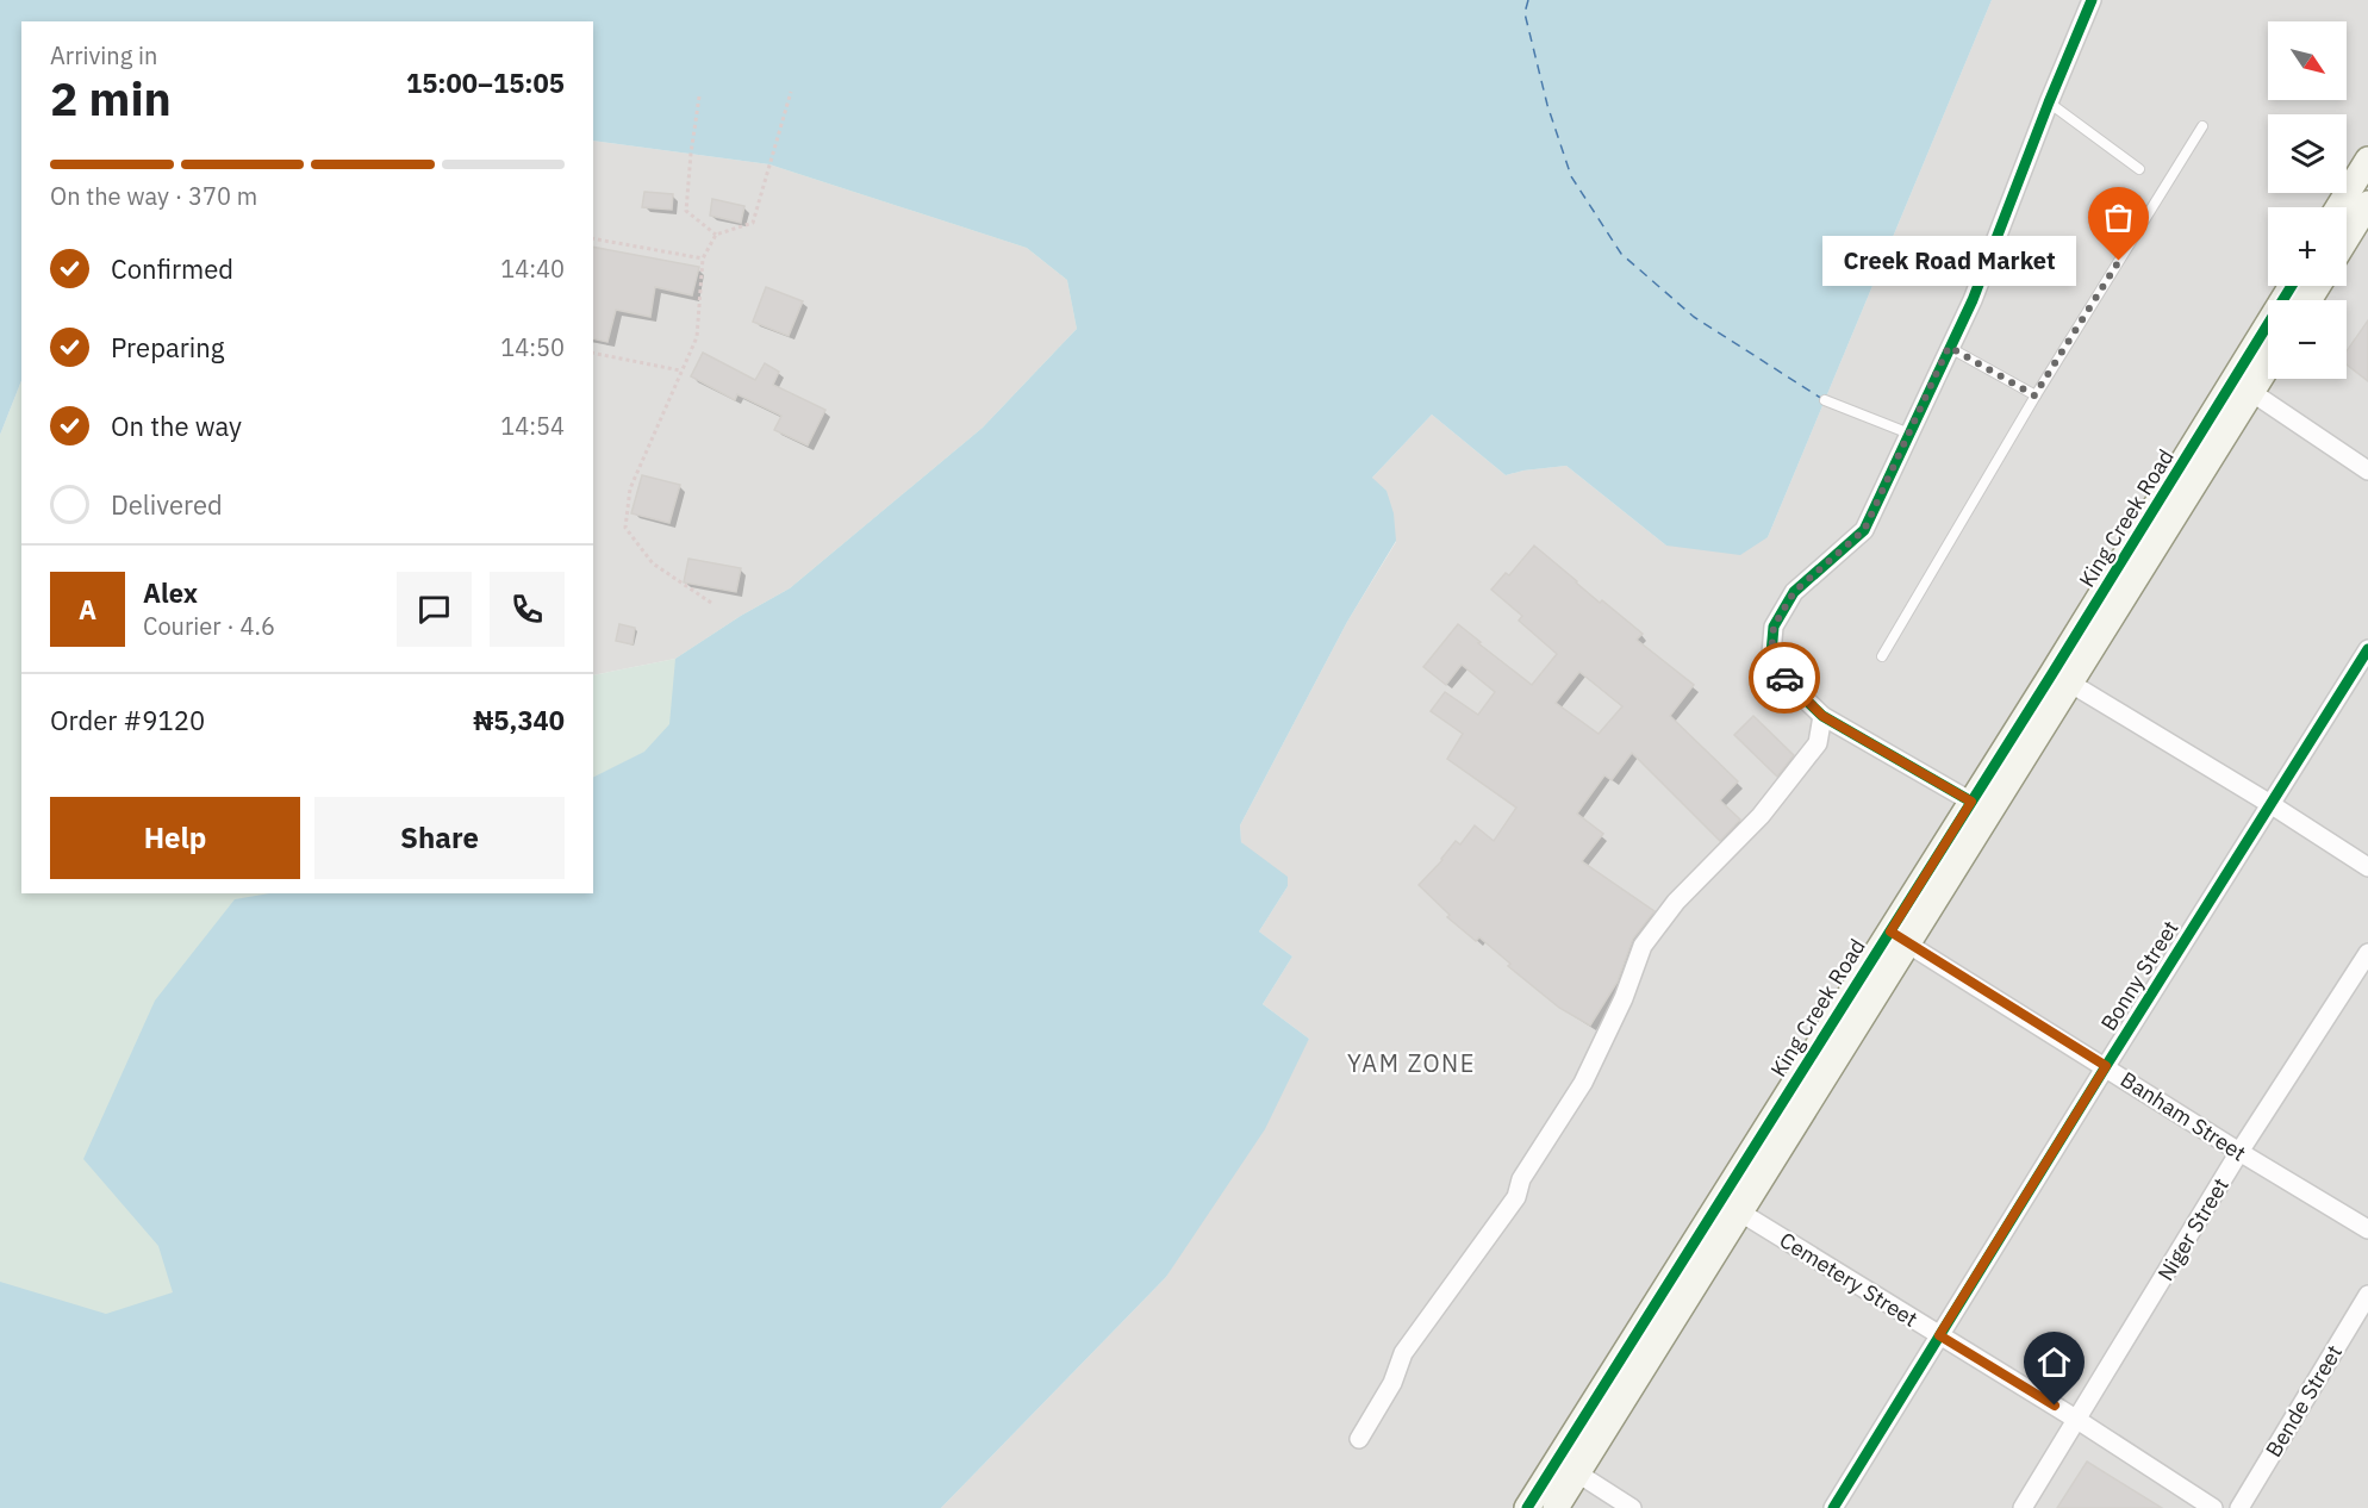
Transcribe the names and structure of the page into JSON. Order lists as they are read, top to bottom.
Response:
{
  "streets": {
    "street": [
      "King Creek Road",
      "Bonny Street",
      "Banham Street",
      "Niger Street",
      "Cemetery Street",
      "Bende Street"
    ]
  },
  "crossings": [
    ["King Creek Road", "Banham Street"],
    ["King Creek Road", "Cemetery Street"],
    ["Bonny Street", "Banham Street"],
    ["Bonny Street", "Cemetery Street"],
    ["Banham Street", "Niger Street"],
    ["Niger Street", "Cemetery Street"]
  ],
  "districts": ["YAM ZONE"],
  "places": ["Creek Road Market"],
  "north": "bottom right",
  "page": {
    "map_buttons": ["+", "−"],
    "heading": ["2 min", "Arriving in", "15:00–15:05"],
    "panel": [
      "Alex",
      "Courier · 4.6",
      "Order #9120",
      "₦5,340"
    ],
    "bar": "On the way · 370 m",
    "list": [
      ["Confirmed", "14:40"],
      ["Preparing", "14:50"],
      ["On the way", "14:54"],
      "Delivered"
    ],
    "bubble": "Creek Road Market",
    "round": "A",
    "buttons": ["Help", "Share"]
  }
}
